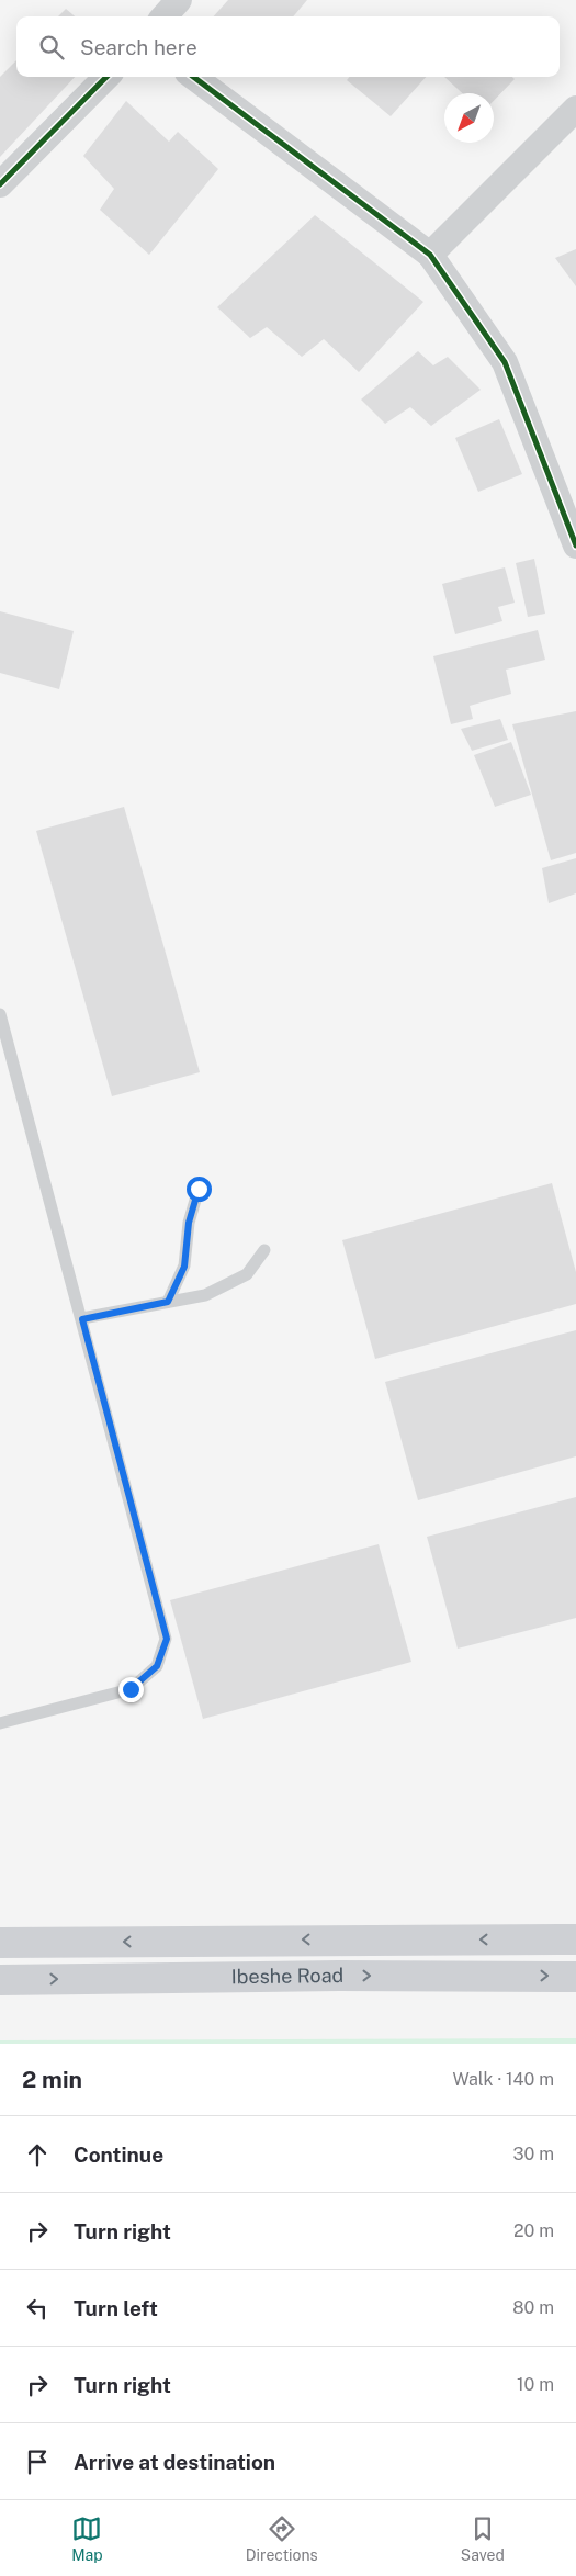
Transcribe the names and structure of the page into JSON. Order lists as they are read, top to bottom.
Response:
{
  "streets": {
    "main road": ["Ibeshe Road"]
  },
  "north": "bottom left",
  "page": {
    "search": "Search here",
    "heading": ["2 min", "Walk · 140 m"],
    "list": [
      ["Continue", "30 m"],
      ["Turn right", "20 m"],
      ["Turn left", "80 m"],
      ["Turn right", "10 m"],
      "Arrive at destination"
    ],
    "nav": ["Map", "Directions", "Saved"]
  }
}
